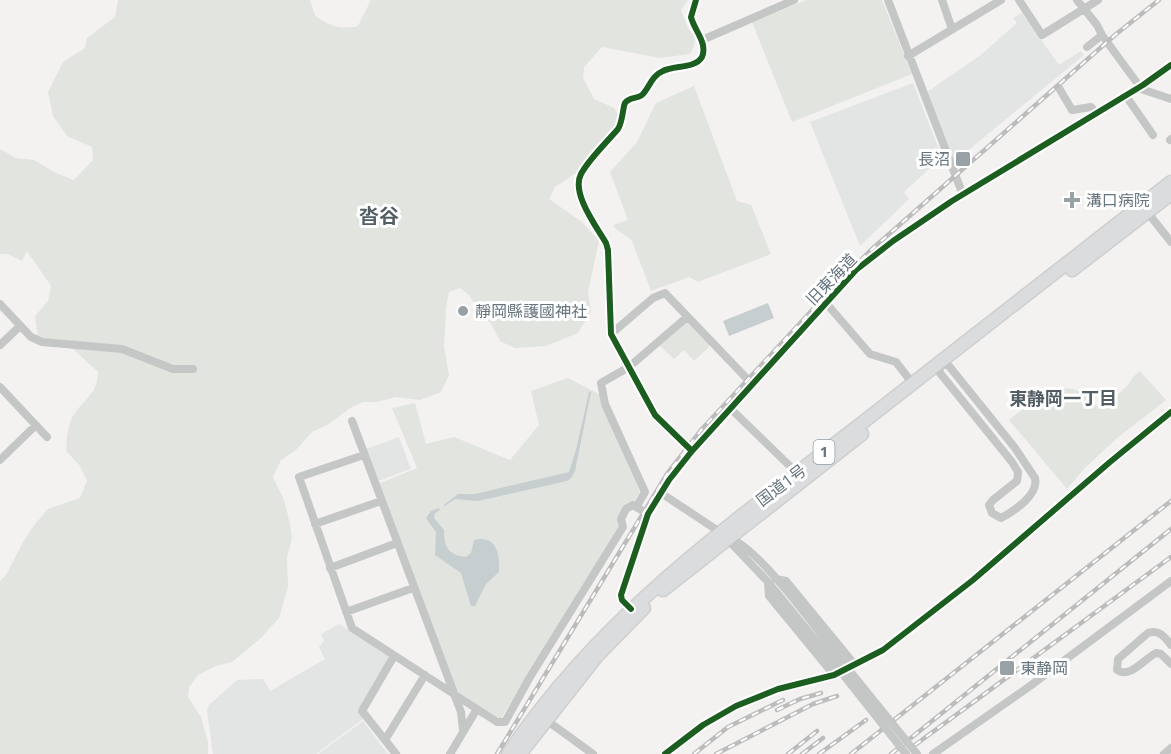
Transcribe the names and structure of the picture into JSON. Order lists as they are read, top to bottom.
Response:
{
  "streets": {
    "highway": ["1", "国道1号"],
    "street": ["旧東海道"]
  },
  "crossings": [
    ["旧東海道", "国道1号"]
  ],
  "districts": ["沓谷", "東静岡一丁目"],
  "places": {
    "transit": ["長沼", "東静岡"],
    "health": ["溝口病院"],
    "other": ["靜岡縣護國神社"]
  }
}
